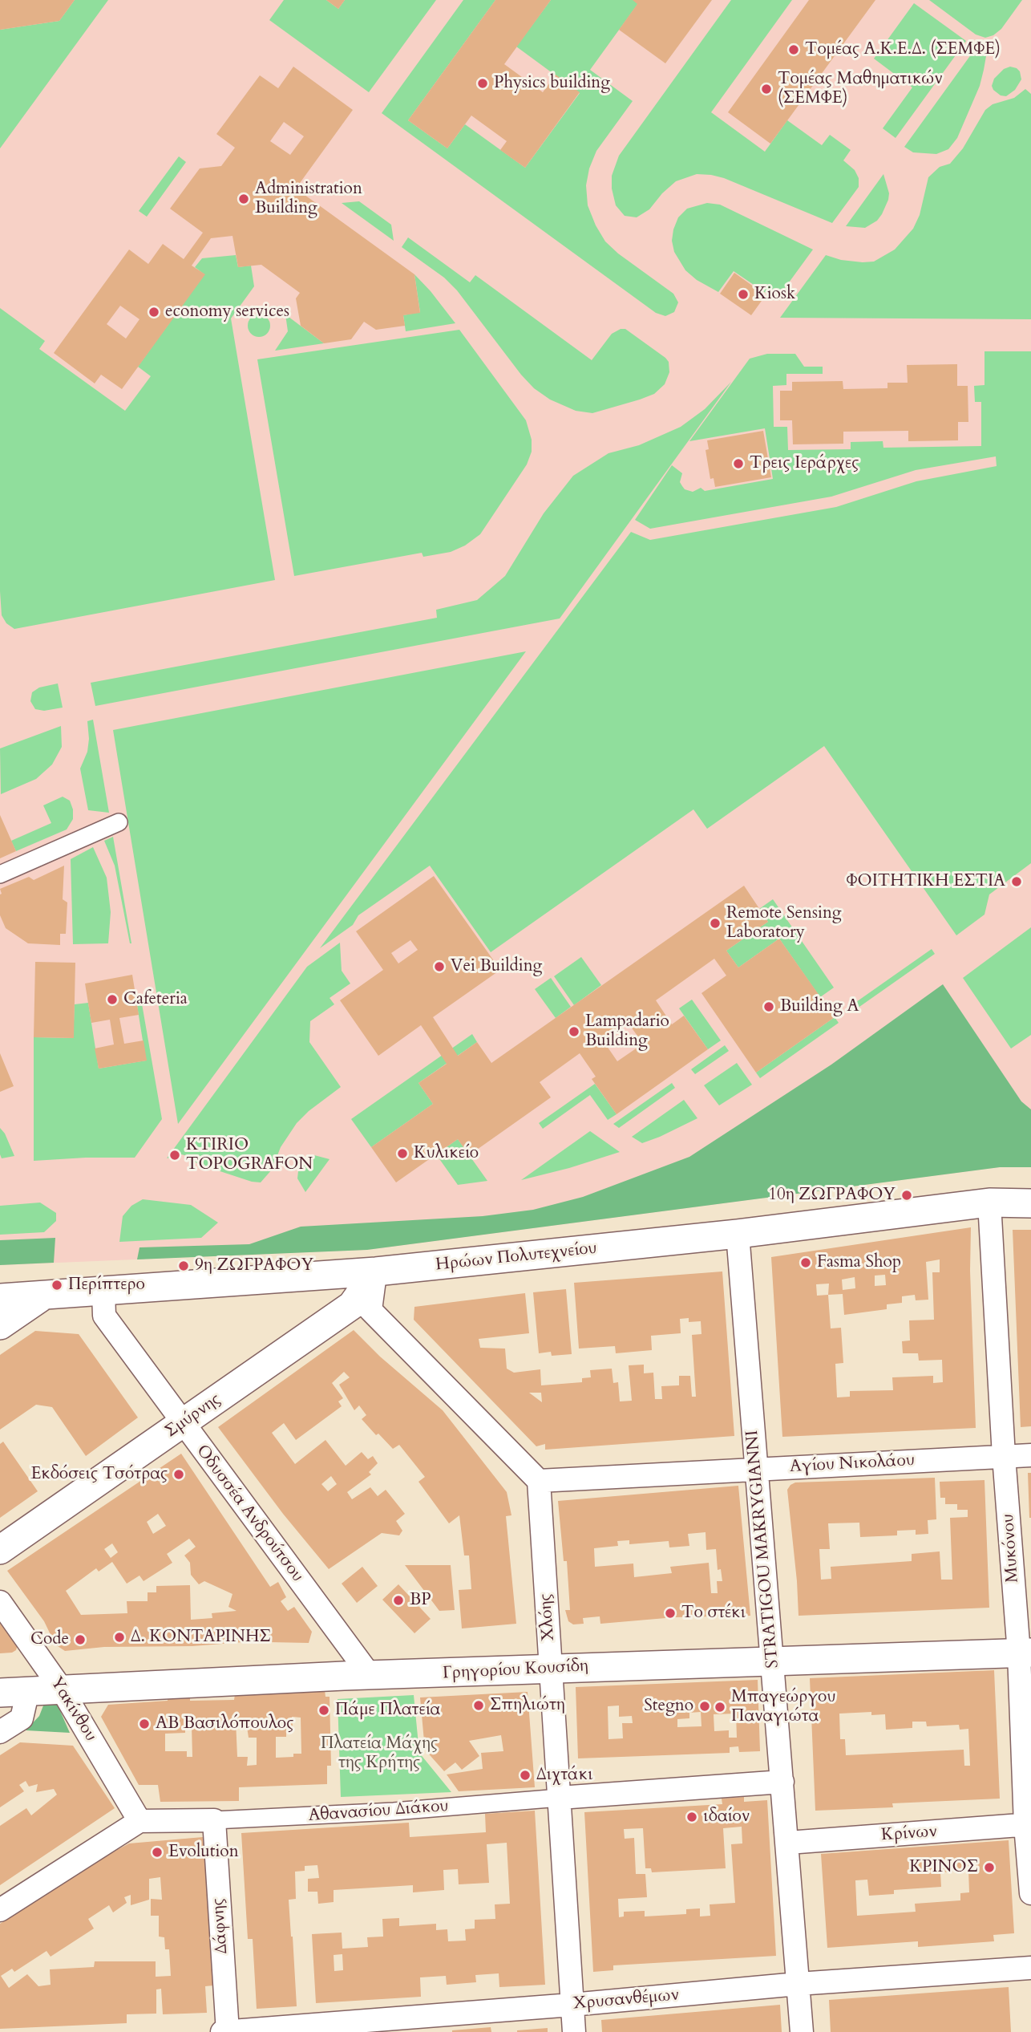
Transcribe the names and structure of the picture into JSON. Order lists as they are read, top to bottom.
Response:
{
  "streets": {
    "street": [
      "Ηρώων Πολυτεχνείου",
      "Σμύρνης",
      "Αγίου Νικολάου",
      "Οδυσσέα Ανδρούτσου",
      "Μυκόνου",
      "STRATIGOU MAKRYGIANNI",
      "Χλόης",
      "Γρηγορίου Κουσίδη",
      "Υακίνθου",
      "Αθανασίου Διάκου",
      "Κρίνων",
      "Δάφνης",
      "Χρυσανθέμων"
    ]
  },
  "crossings": [
    ["Ηρώων Πολυτεχνείου", "Σμύρνης"],
    ["Ηρώων Πολυτεχνείου", "Οδυσσέα Ανδρούτσου"],
    ["Ηρώων Πολυτεχνείου", "Μυκόνου"],
    ["Ηρώων Πολυτεχνείου", "STRATIGOU MAKRYGIANNI"],
    ["Σμύρνης", "Οδυσσέα Ανδρούτσου"],
    ["Αγίου Νικολάου", "Μυκόνου"],
    ["Αγίου Νικολάου", "STRATIGOU MAKRYGIANNI"],
    ["Αγίου Νικολάου", "Χλόης"],
    ["Οδυσσέα Ανδρούτσου", "Γρηγορίου Κουσίδη"],
    ["Μυκόνου", "Γρηγορίου Κουσίδη"],
    ["Μυκόνου", "Κρίνων"],
    ["STRATIGOU MAKRYGIANNI", "Γρηγορίου Κουσίδη"],
    ["STRATIGOU MAKRYGIANNI", "Αθανασίου Διάκου"],
    ["STRATIGOU MAKRYGIANNI", "Κρίνων"],
    ["STRATIGOU MAKRYGIANNI", "Χρυσανθέμων"],
    ["Χλόης", "Γρηγορίου Κουσίδη"],
    ["Χλόης", "Αθανασίου Διάκου"],
    ["Χλόης", "Χρυσανθέμων"],
    ["Γρηγορίου Κουσίδη", "Υακίνθου"],
    ["Υακίνθου", "Αθανασίου Διάκου"],
    ["Αθανασίου Διάκου", "Δάφνης"],
    ["Δάφνης", "Χρυσανθέμων"]
  ],
  "parks": ["Πλατεία Μάχης της Κρήτης"],
  "places": [
    "Τομέας Α.Κ.Ε.Δ. (ΣΕΜΦΕ)",
    "Physics building",
    "Τομέας Μαθηματικών (ΣΕΜΦΕ)",
    "Administration Building",
    "Kiosk",
    "economy services",
    "Τρεις Ιεράρχες",
    "ΦΟΙΤΗΤΙΚΗ ΕΣΤΙΑ",
    "Remote Sensing Laboratory",
    "Vei Building",
    "Cafeteria",
    "Building A",
    "Lampadario Building",
    "Κυλικείο",
    "KTIRIO TOPOGRAFON",
    "10η ΖΩΓΡΑΦΟΥ",
    "Fasma Shop",
    "9η ΖΩΓΡΑΦΟΥ",
    "Περίπτερο",
    "Εκδόσεις Τσότρας",
    "BP",
    "Το στέκι",
    "Δ. ΚΟΝΤΑΡΙΝΗΣ",
    "Code",
    "Σπηλιώτη",
    "Stegno",
    "Μπαγεώργου Παναγιώτα",
    "Πάμε Πλατεία",
    "AB Βασιλόπουλος",
    "Διχτάκι",
    "ιδαίον",
    "Evolution",
    "ΚΡΙΝΟΣ"
  ]
}
